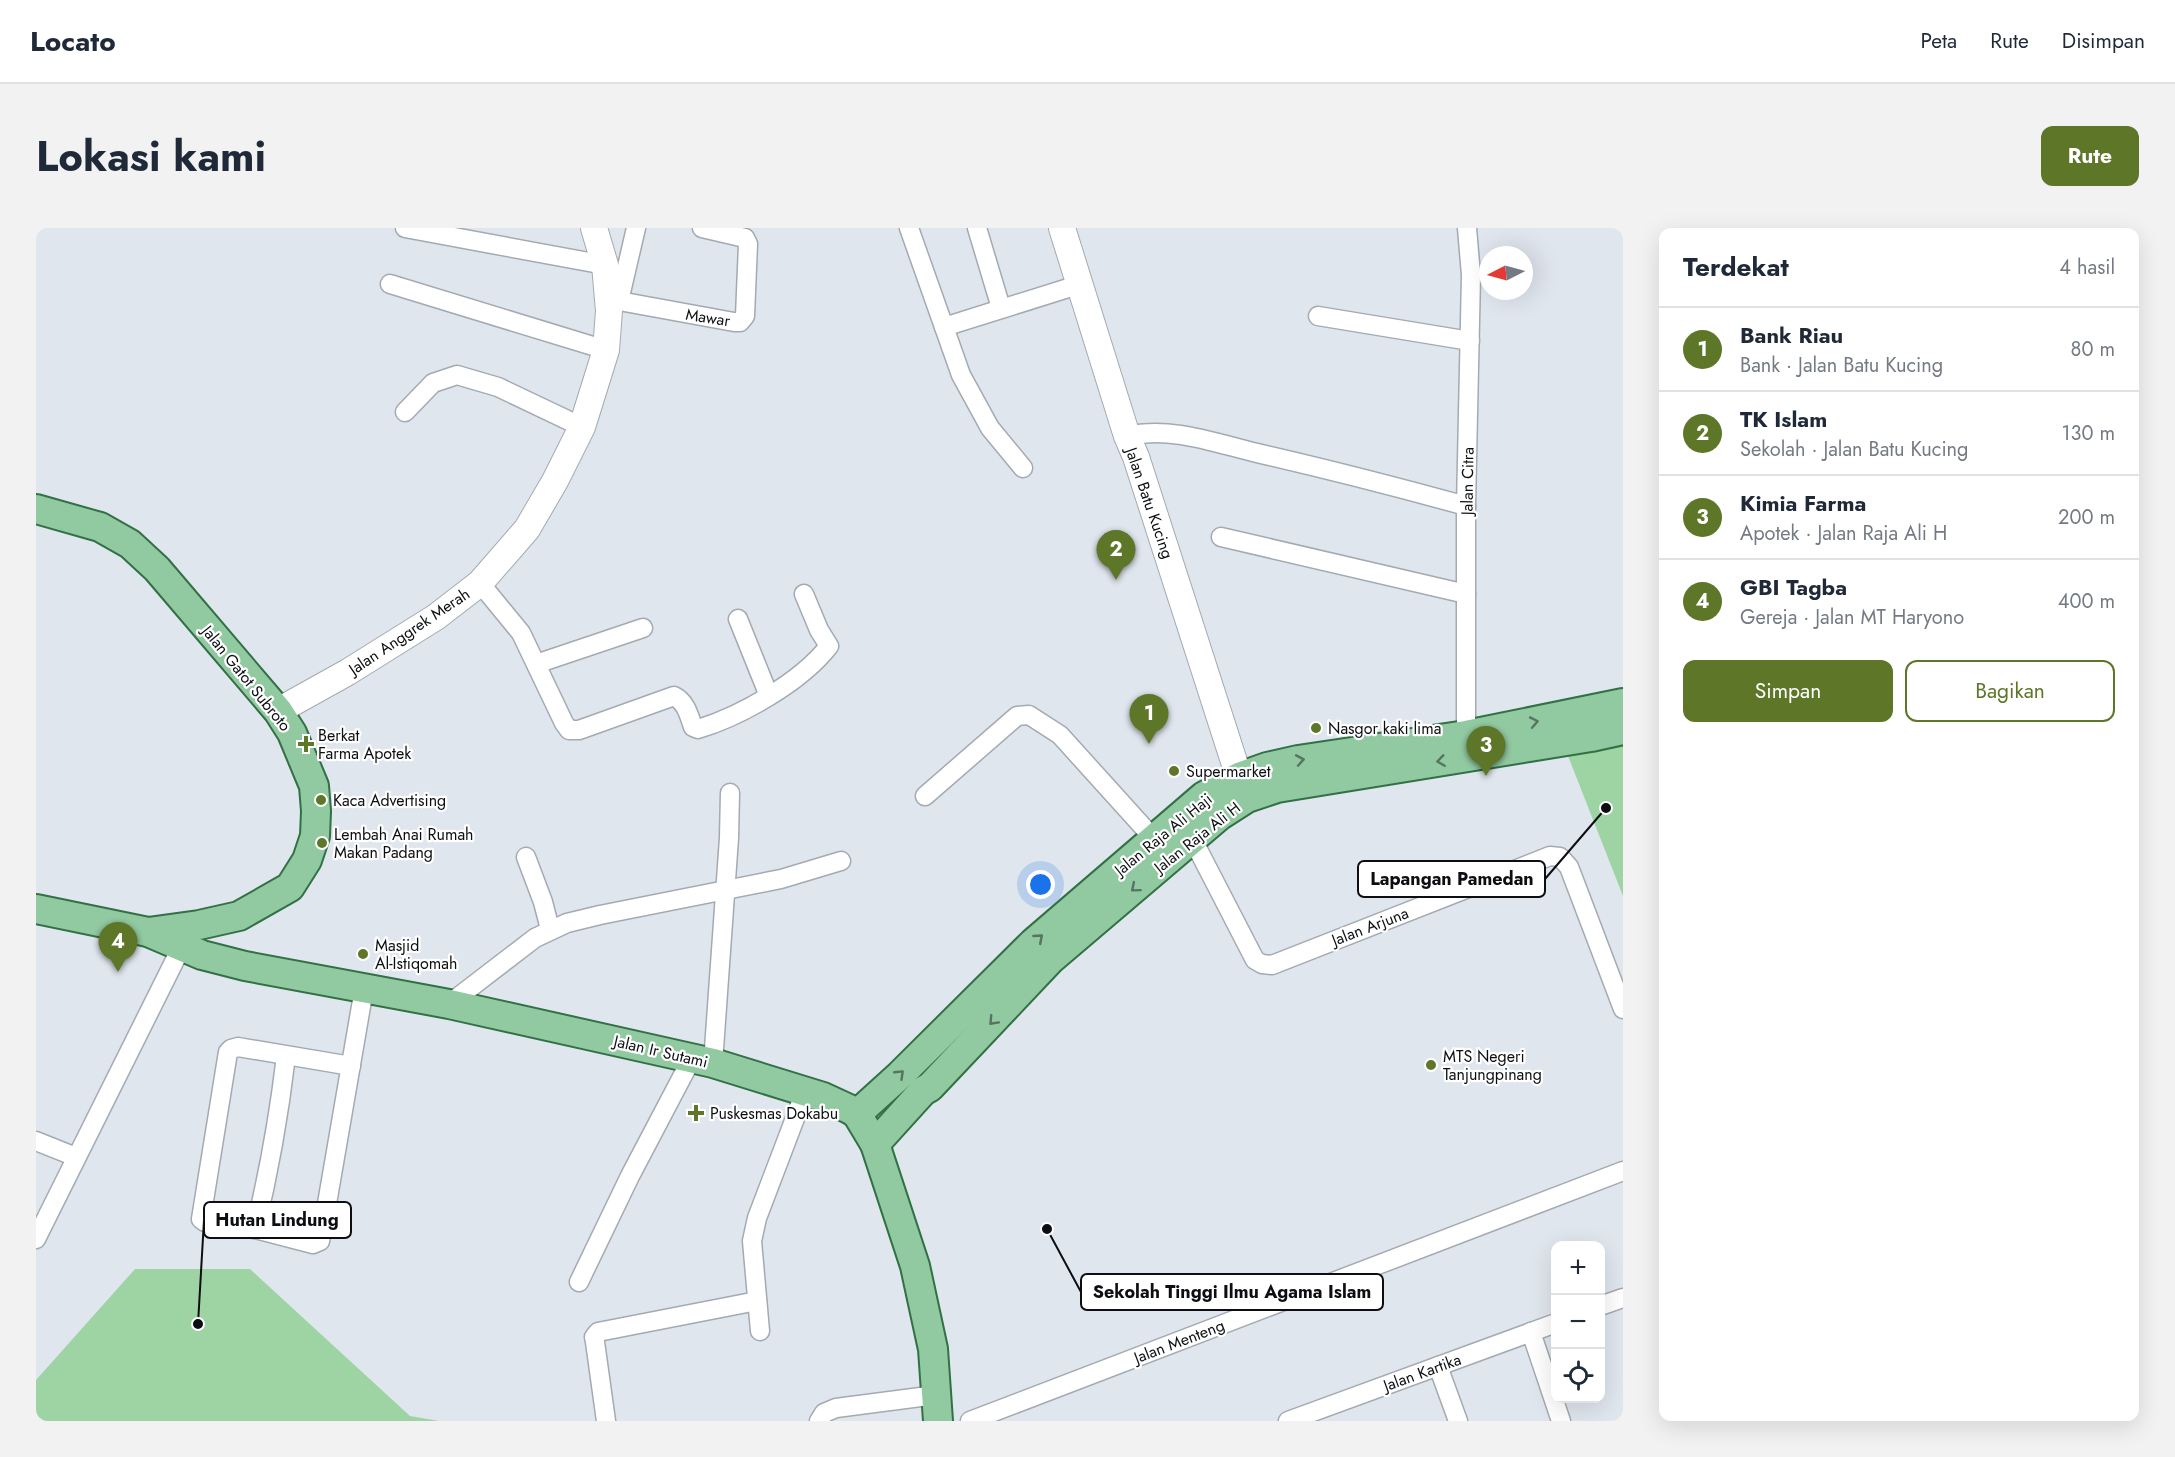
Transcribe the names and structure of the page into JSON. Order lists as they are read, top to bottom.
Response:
{
  "streets": {
    "main road": [
      "Jalan Gatot Subroto",
      "Jalan Raja Ali Haji",
      "Jalan Raja Ali H",
      "Jalan Ir Sutami"
    ],
    "street": [
      "Mawar",
      "Jalan Citra",
      "Jalan Batu Kucing",
      "Jalan Anggrek Merah",
      "Jalan Arjuna",
      "Jalan Menteng",
      "Jalan Kartika"
    ]
  },
  "crossings": [
    ["Mawar", "Jalan Anggrek Merah"],
    ["Jalan Citra", "Jalan Raja Ali Haji"],
    ["Jalan Batu Kucing", "Jalan Raja Ali Haji"],
    ["Jalan Anggrek Merah", "Jalan Gatot Subroto"],
    ["Jalan Gatot Subroto", "Jalan Ir Sutami"],
    ["Jalan Raja Ali Haji", "Jalan Raja Ali H"],
    ["Jalan Raja Ali Haji", "Jalan Ir Sutami"],
    ["Jalan Raja Ali H", "Jalan Arjuna"]
  ],
  "one_way": ["Jalan Raja Ali Haji", "Jalan Raja Ali H"],
  "places": {
    "other": [
      "Nasgor kaki lima",
      "Supermarket",
      "Kaca Advertising",
      "Lapangan Pamedan",
      "Lembah Anai Rumah Makan Padang",
      "Masjid Al-Istiqomah",
      "MTS Negeri Tanjungpinang",
      "Sekolah Tinggi Ilmu Agama Islam",
      "Hutan Lindung"
    ],
    "health": ["Berkat Farma Apotek", "Puskesmas Dokabu"]
  },
  "north": "left",
  "page": {
    "header": "Locato",
    "nav": ["Peta", "Rute", "Disimpan"],
    "title": "Lokasi kami",
    "buttons": [
      "Rute",
      ["Simpan", "Bagikan"]
    ],
    "heading": ["Terdekat", "4 hasil"],
    "list": [
      {
        "mark": "1",
        "name": "Bank Riau",
        "note": "Bank · Jalan Batu Kucing",
        "value": "80 m"
      },
      {
        "mark": "2",
        "name": "TK Islam",
        "note": "Sekolah · Jalan Batu Kucing",
        "value": "130 m"
      },
      {
        "mark": "3",
        "name": "Kimia Farma",
        "note": "Apotek · Jalan Raja Ali H",
        "value": "200 m"
      },
      {
        "mark": "4",
        "name": "GBI Tagba",
        "note": "Gereja · Jalan MT Haryono",
        "value": "400 m"
      }
    ],
    "pins": [
      "2",
      "1",
      "3",
      "4"
    ],
    "map_buttons": ["+", "−"]
  }
}
